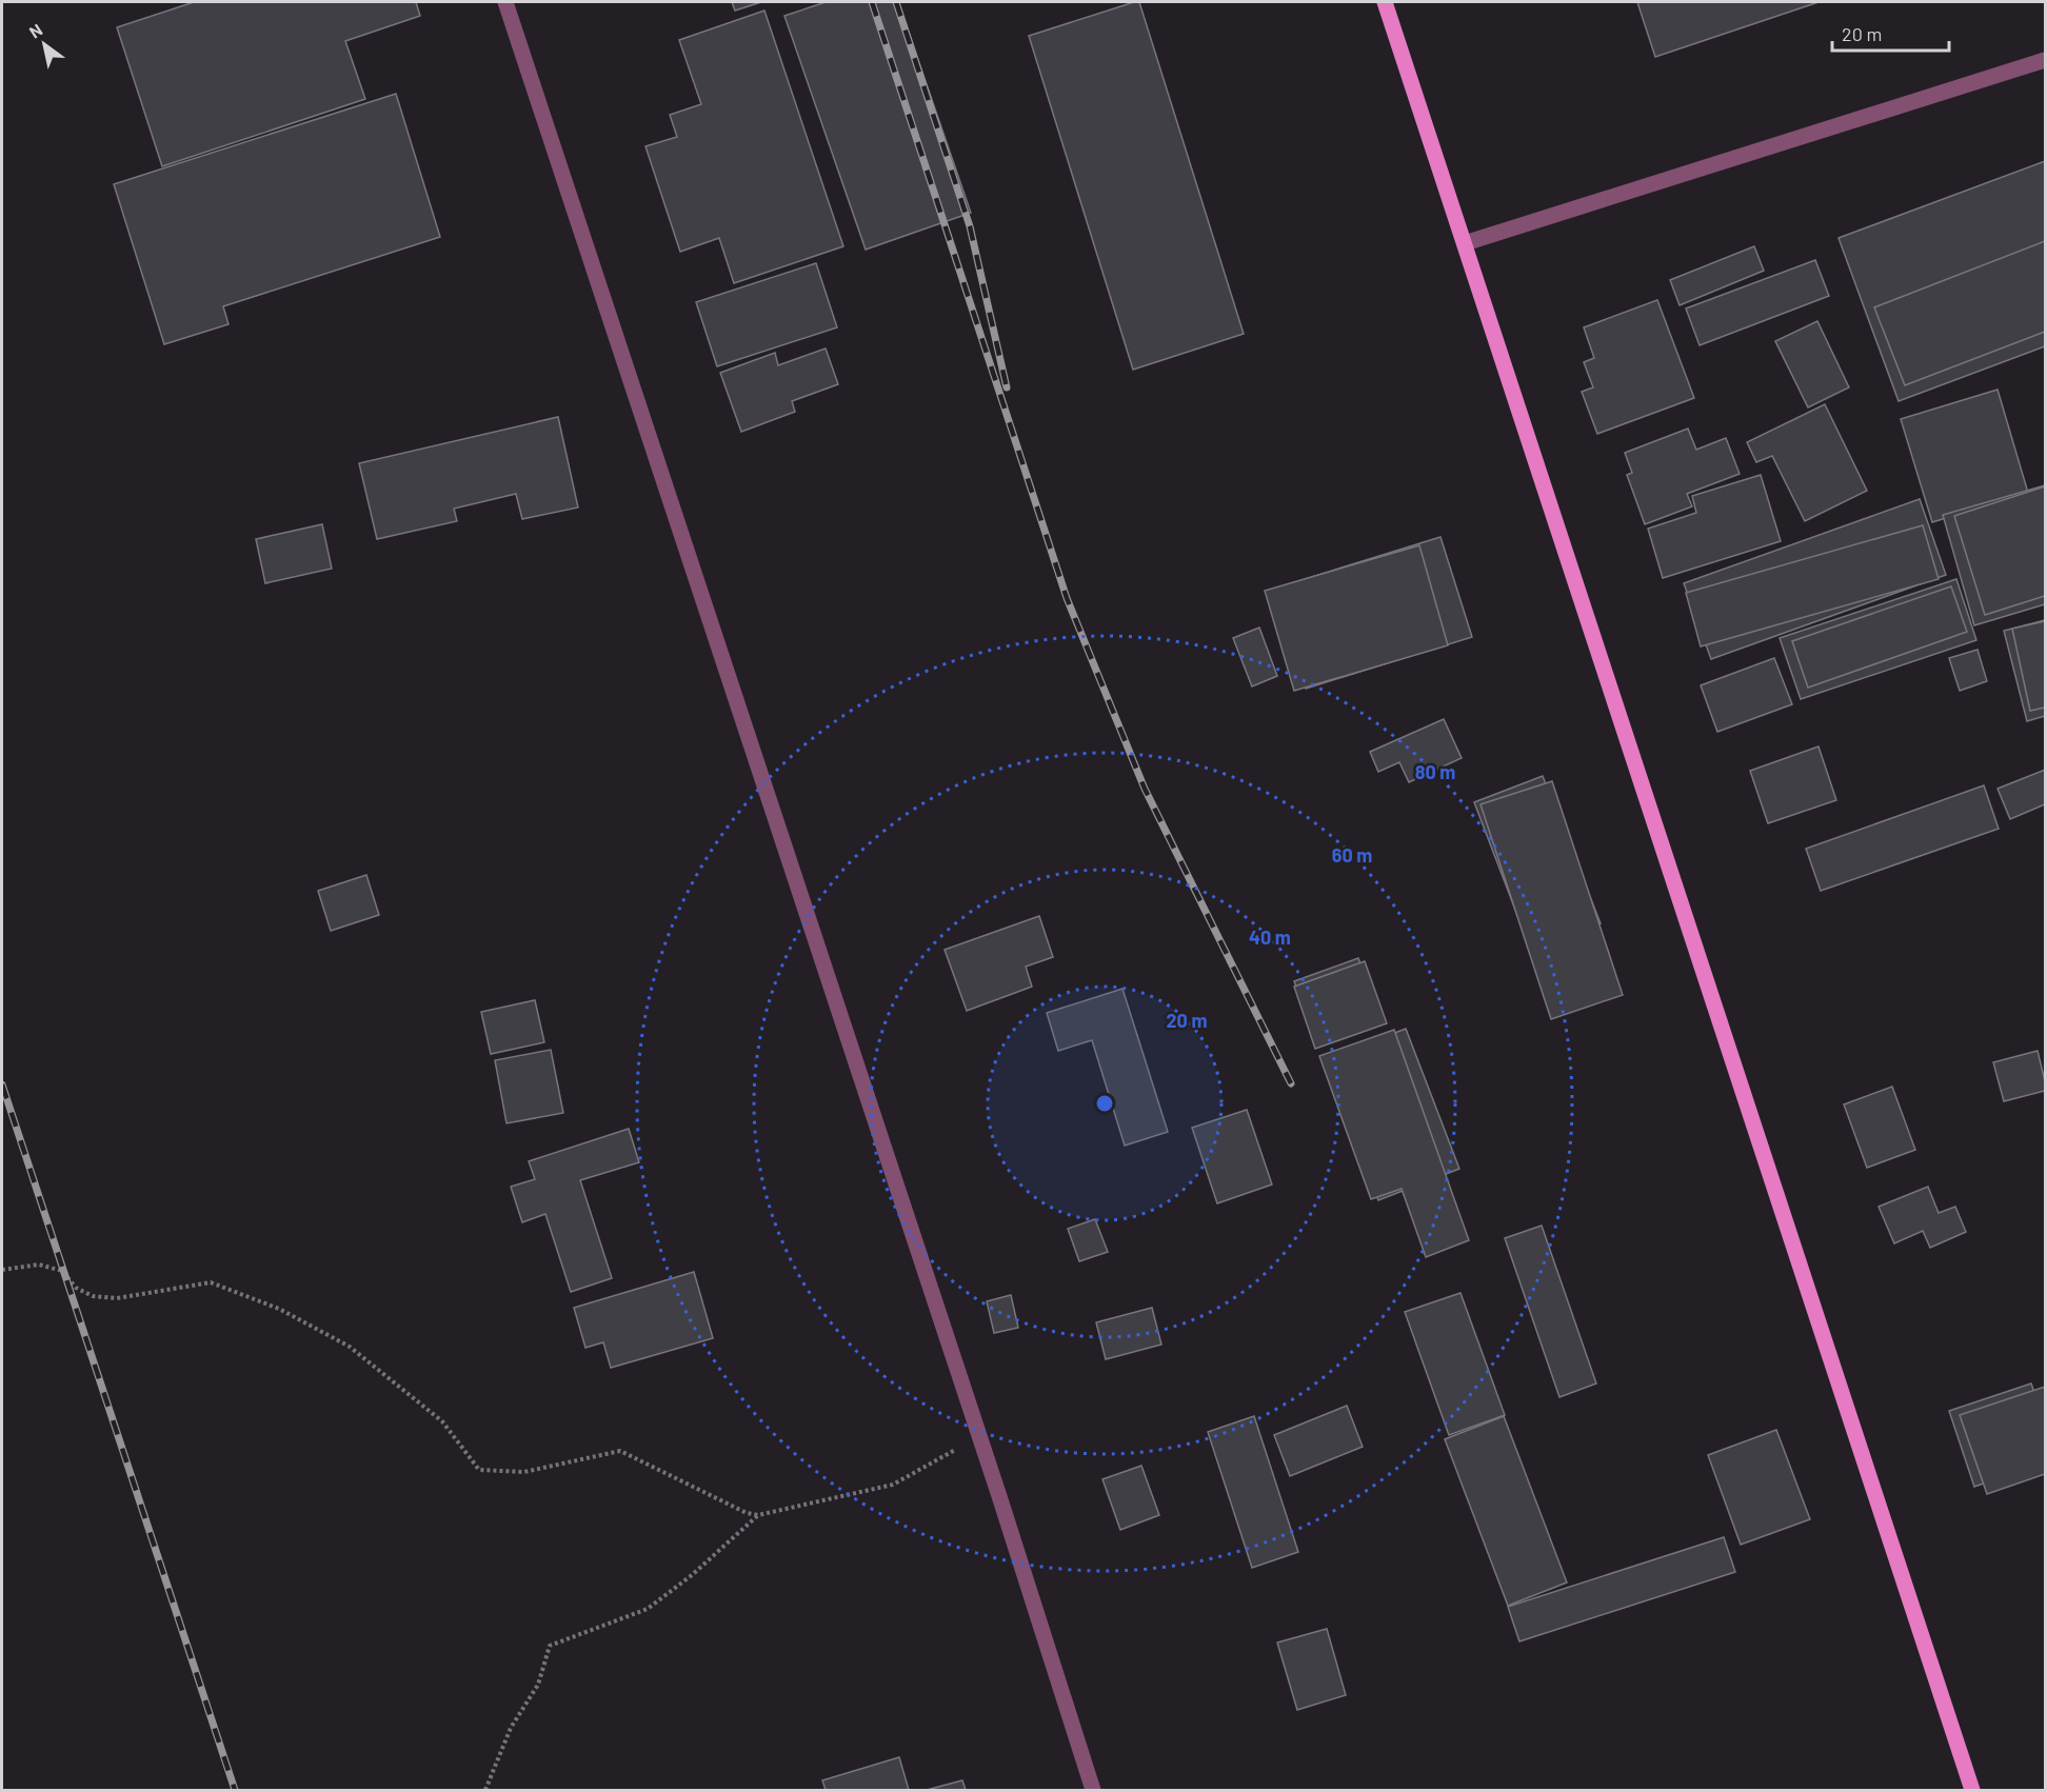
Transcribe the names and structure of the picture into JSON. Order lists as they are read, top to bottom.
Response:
{
  "scale_bar": "20 m",
  "north": "top left",
  "rings": [
    "80 m",
    "60 m",
    "40 m",
    "20 m"
  ]
}
